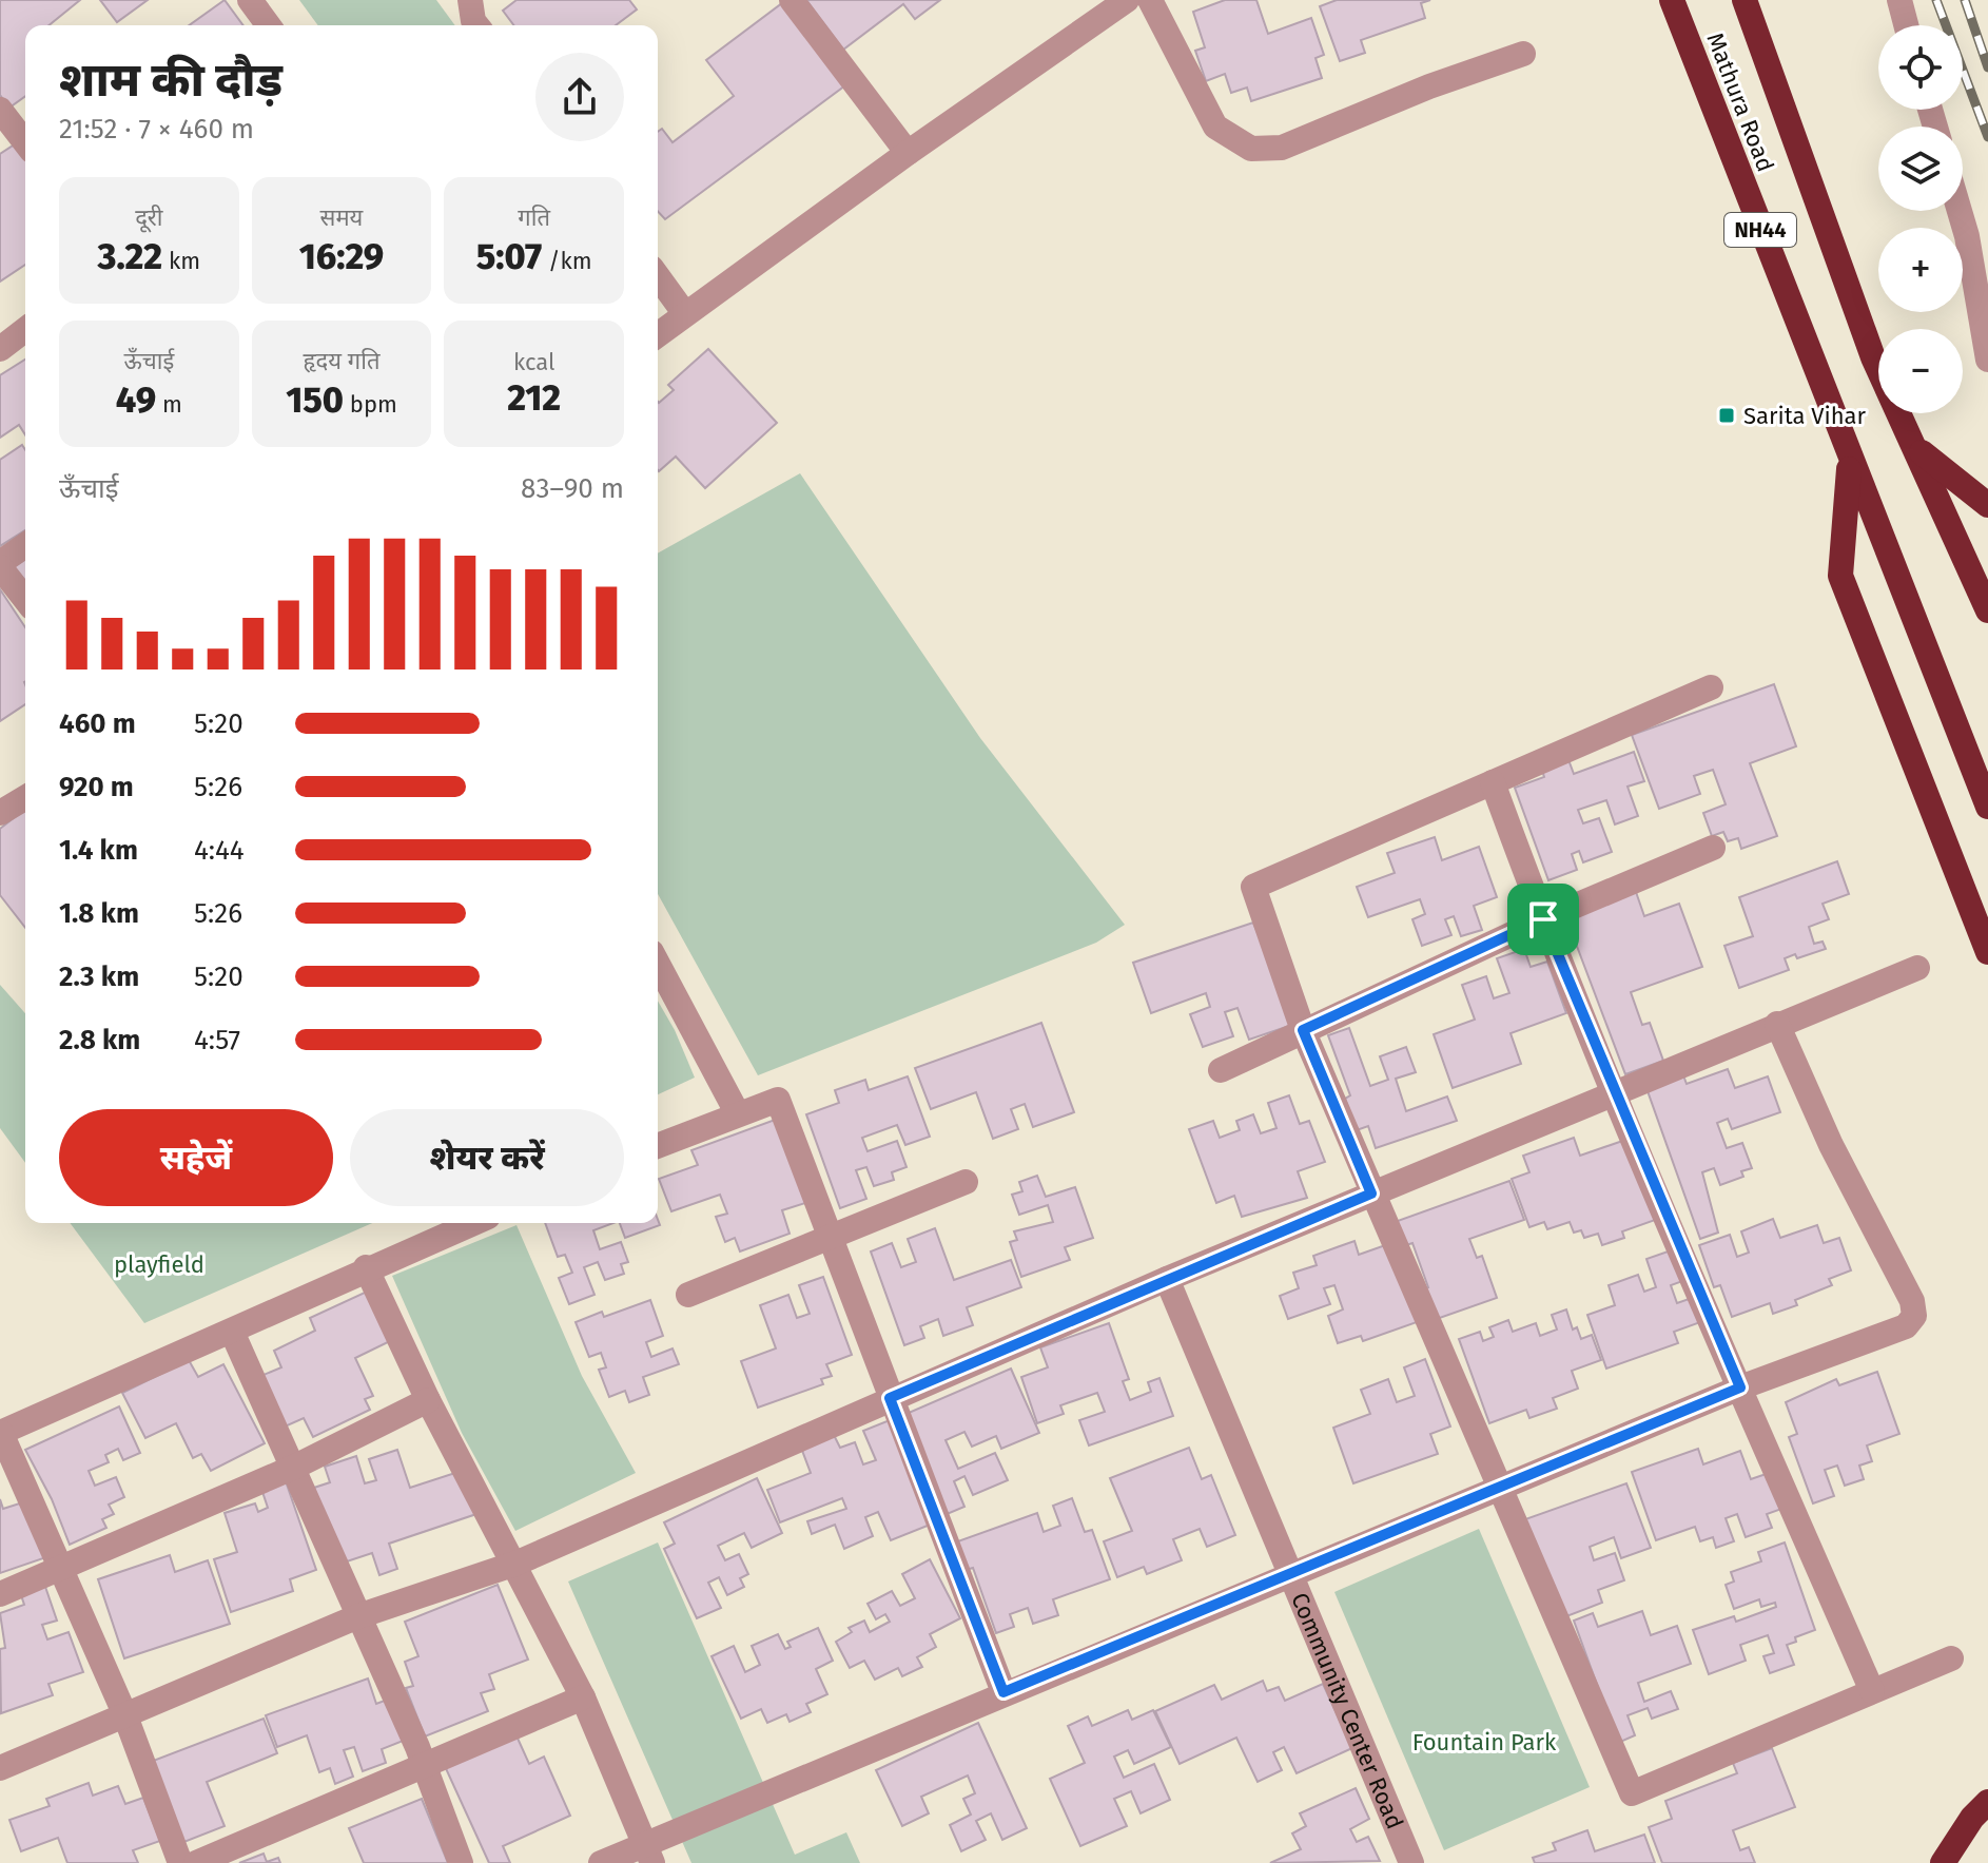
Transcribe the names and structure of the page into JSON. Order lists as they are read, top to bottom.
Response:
{
  "streets": {
    "highway": ["Mathura Road", "NH44"],
    "street": ["Community Center Road"]
  },
  "crossings": [
    ["Mathura Road", "NH44"]
  ],
  "parks": ["playfield", "Fountain Park"],
  "places": {
    "transit": ["Sarita Vihar"]
  },
  "page": {
    "map_buttons": ["+", "−"],
    "heading": ["शाम की दौड़", "21:52 · 7 × 460 m"],
    "stats": [
      ["दूरी", "3.22 km"],
      ["समय", "16:29"],
      ["गति", "5:07 /km"],
      ["ऊँचाई", "49 m"],
      ["हृदय गति", "150 bpm"],
      ["kcal", "212"]
    ],
    "chart": ["ऊँचाई", "83–90 m"],
    "list": [
      {
        "name": "460 m",
        "note": "5:20"
      },
      {
        "name": "920 m",
        "note": "5:26"
      },
      {
        "name": "1.4 km",
        "note": "4:44"
      },
      {
        "name": "1.8 km",
        "note": "5:26"
      },
      {
        "name": "2.3 km",
        "note": "5:20"
      },
      {
        "name": "2.8 km",
        "note": "4:57"
      }
    ],
    "buttons": ["सहेजें", "शेयर करें"]
  }
}
